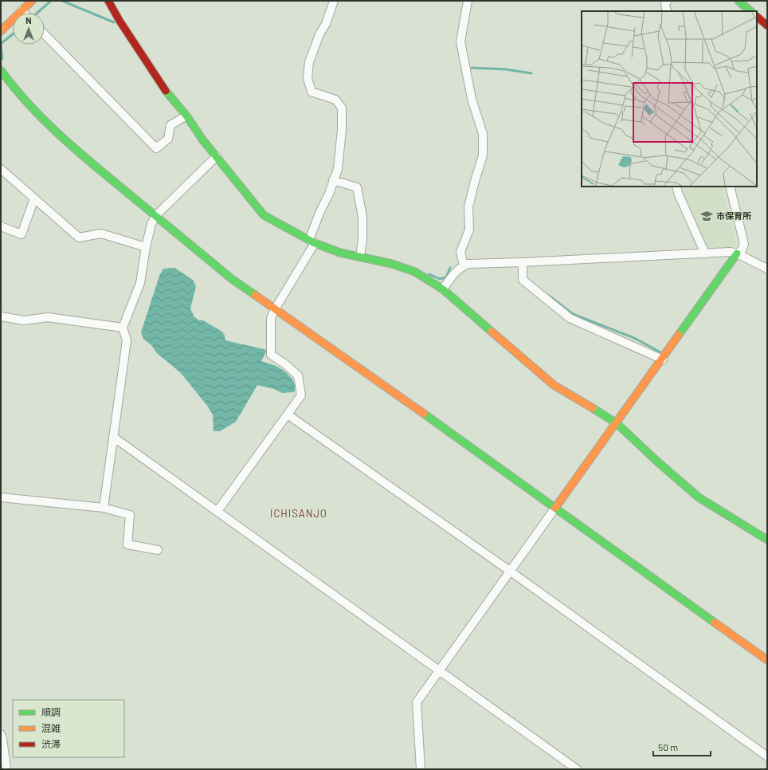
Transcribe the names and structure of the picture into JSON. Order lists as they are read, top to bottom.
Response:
{
  "districts": ["ICHISANJO"],
  "places": {
    "school or university": ["市保育所"]
  },
  "legend": ["順調", "混雑", "渋滞"],
  "scale_bar": "50 m",
  "north": "top"
}
